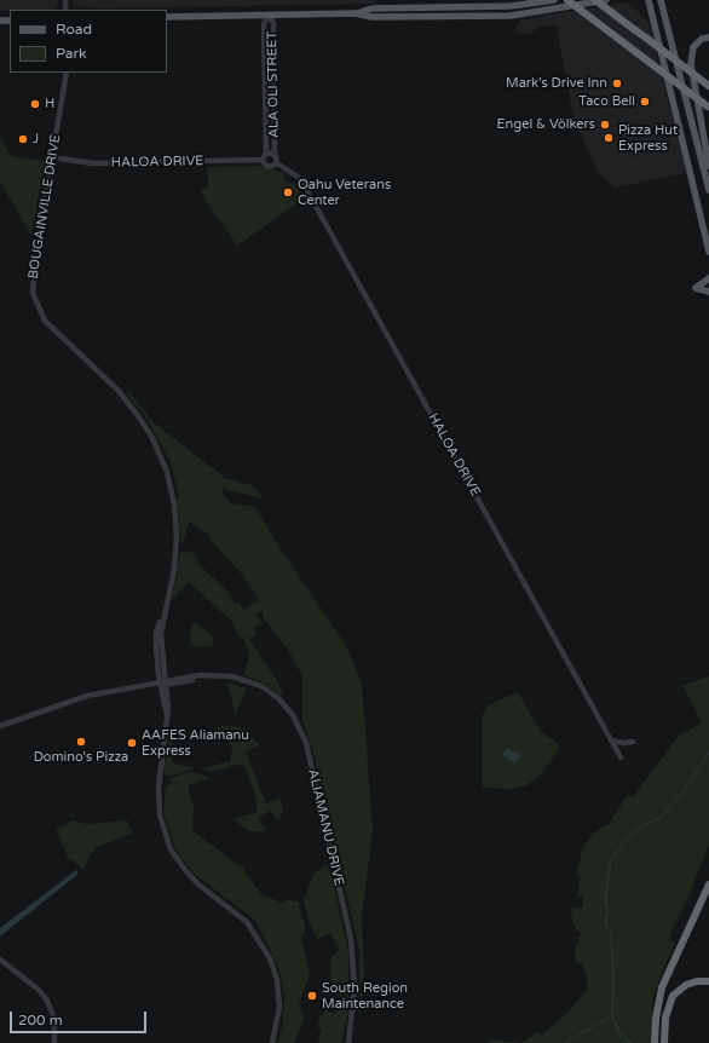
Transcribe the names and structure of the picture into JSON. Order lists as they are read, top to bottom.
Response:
{
  "streets": {
    "street": [
      "ALA OLI STREET",
      "HALOA DRIVE",
      "BOUGAINVILLE DRIVE",
      "ALIAMANU DRIVE"
    ]
  },
  "crossings": [
    ["ALA OLI STREET", "HALOA DRIVE"],
    ["HALOA DRIVE", "BOUGAINVILLE DRIVE"],
    ["BOUGAINVILLE DRIVE", "ALIAMANU DRIVE"]
  ],
  "places": [
    "Mark’s Drive Inn",
    "Taco Bell",
    "H",
    "Engel & Völkers",
    "Pizza Hut Express",
    "J",
    "Oahu Veterans Center",
    "Domino's Pizza",
    "AAFES Aliamanu Express",
    "South Region Maintenance"
  ],
  "legend": ["Road", "Park"],
  "scale_bar": "200 m"
}
